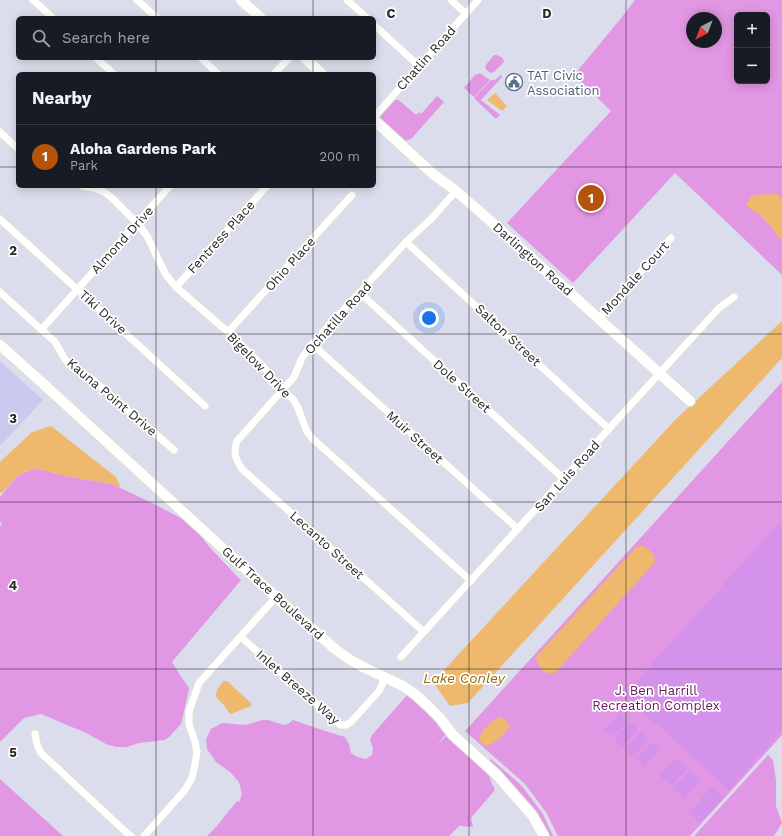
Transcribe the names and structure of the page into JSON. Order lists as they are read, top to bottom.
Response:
{
  "streets": {
    "street": [
      "Chatlin Road",
      "Fentress Place",
      "Almond Drive",
      "Darlington Road",
      "Ohio Place",
      "Mondale Court",
      "Tiki Drive",
      "Ochatilla Road",
      "Salton Street",
      "Bigelow Drive",
      "Dole Street",
      "Kauna Point Drive",
      "Muir Street",
      "San Luis Road",
      "Lecanto Street",
      "Gulf Trace Boulevard",
      "Inlet Breeze Way"
    ]
  },
  "crossings": [
    ["Fentress Place", "Bigelow Drive"],
    ["Almond Drive", "Tiki Drive"],
    ["Almond Drive", "Bigelow Drive"],
    ["Almond Drive", "Kauna Point Drive"],
    ["Darlington Road", "Mondale Court"],
    ["Darlington Road", "Ochatilla Road"],
    ["Darlington Road", "San Luis Road"],
    ["Ohio Place", "Bigelow Drive"],
    ["Ochatilla Road", "Salton Street"],
    ["Ochatilla Road", "Bigelow Drive"],
    ["Ochatilla Road", "Dole Street"],
    ["Ochatilla Road", "Muir Street"],
    ["Ochatilla Road", "Lecanto Street"],
    ["Salton Street", "San Luis Road"],
    ["Bigelow Drive", "San Luis Road"],
    ["Dole Street", "San Luis Road"],
    ["Muir Street", "San Luis Road"],
    ["San Luis Road", "Lecanto Street"],
    ["Gulf Trace Boulevard", "Inlet Breeze Way"]
  ],
  "water": ["Lake Conley"],
  "parks": ["J. Ben Harrill Recreation Complex"],
  "places": {
    "public building": ["TAT Civic Association"]
  },
  "north": "bottom left",
  "page": {
    "map_buttons": ["+", "−"],
    "search": "Search here",
    "heading": "Nearby",
    "list": [
      {
        "mark": "1",
        "name": "Aloha Gardens Park",
        "note": "Park",
        "value": "200 m"
      }
    ],
    "pins": "1"
  },
  "grid": {
    "columns": ["C", "D"],
    "rows": [
      "2",
      "3",
      "4",
      "5"
    ]
  }
}
